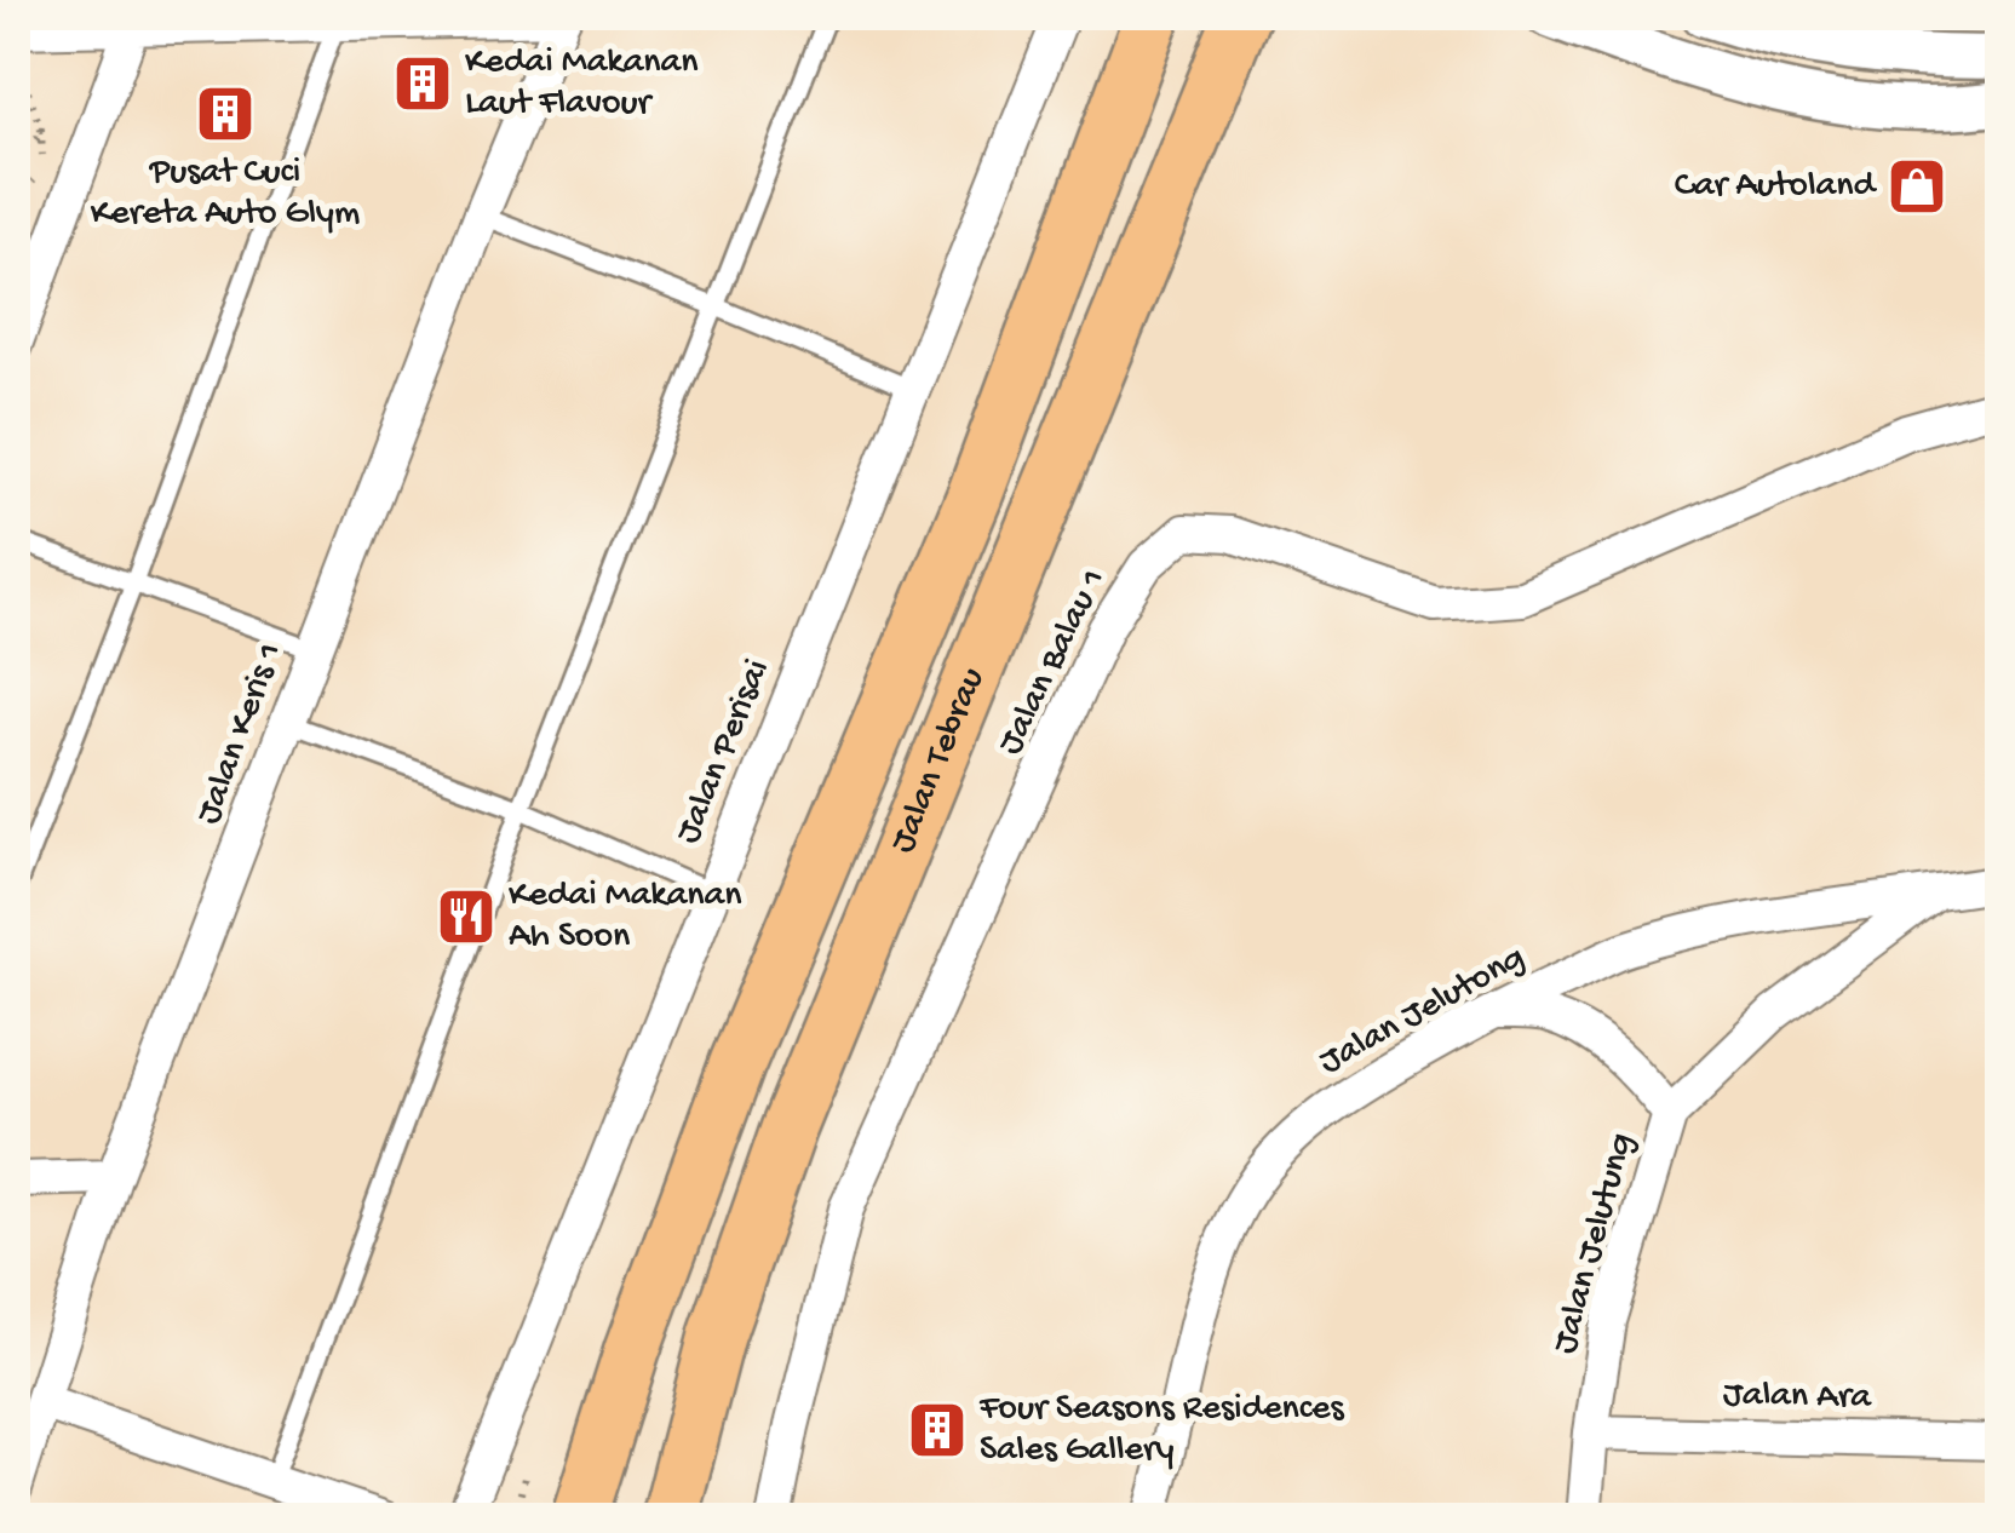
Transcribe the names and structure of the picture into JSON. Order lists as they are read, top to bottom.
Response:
{
  "streets": {
    "highway": ["Jalan Tebrau"],
    "street": [
      "Jalan Balau 1",
      "Jalan Keris 1",
      "Jalan Perisai",
      "Jalan Jelutong",
      "Jalan Jelutung",
      "Jalan Ara"
    ]
  },
  "crossings": [
    ["Jalan Jelutong", "Jalan Jelutung"],
    ["Jalan Jelutung", "Jalan Ara"]
  ],
  "places": {
    "building": ["Kedai Makanan Laut Flavour", "Pusat Cuci Kereta Auto Glym", "Four Seasons Residences Sales Gallery"],
    "shop": ["Car Autoland"],
    "restaurant": ["Kedai Makanan Ah Soon"]
  }
}
